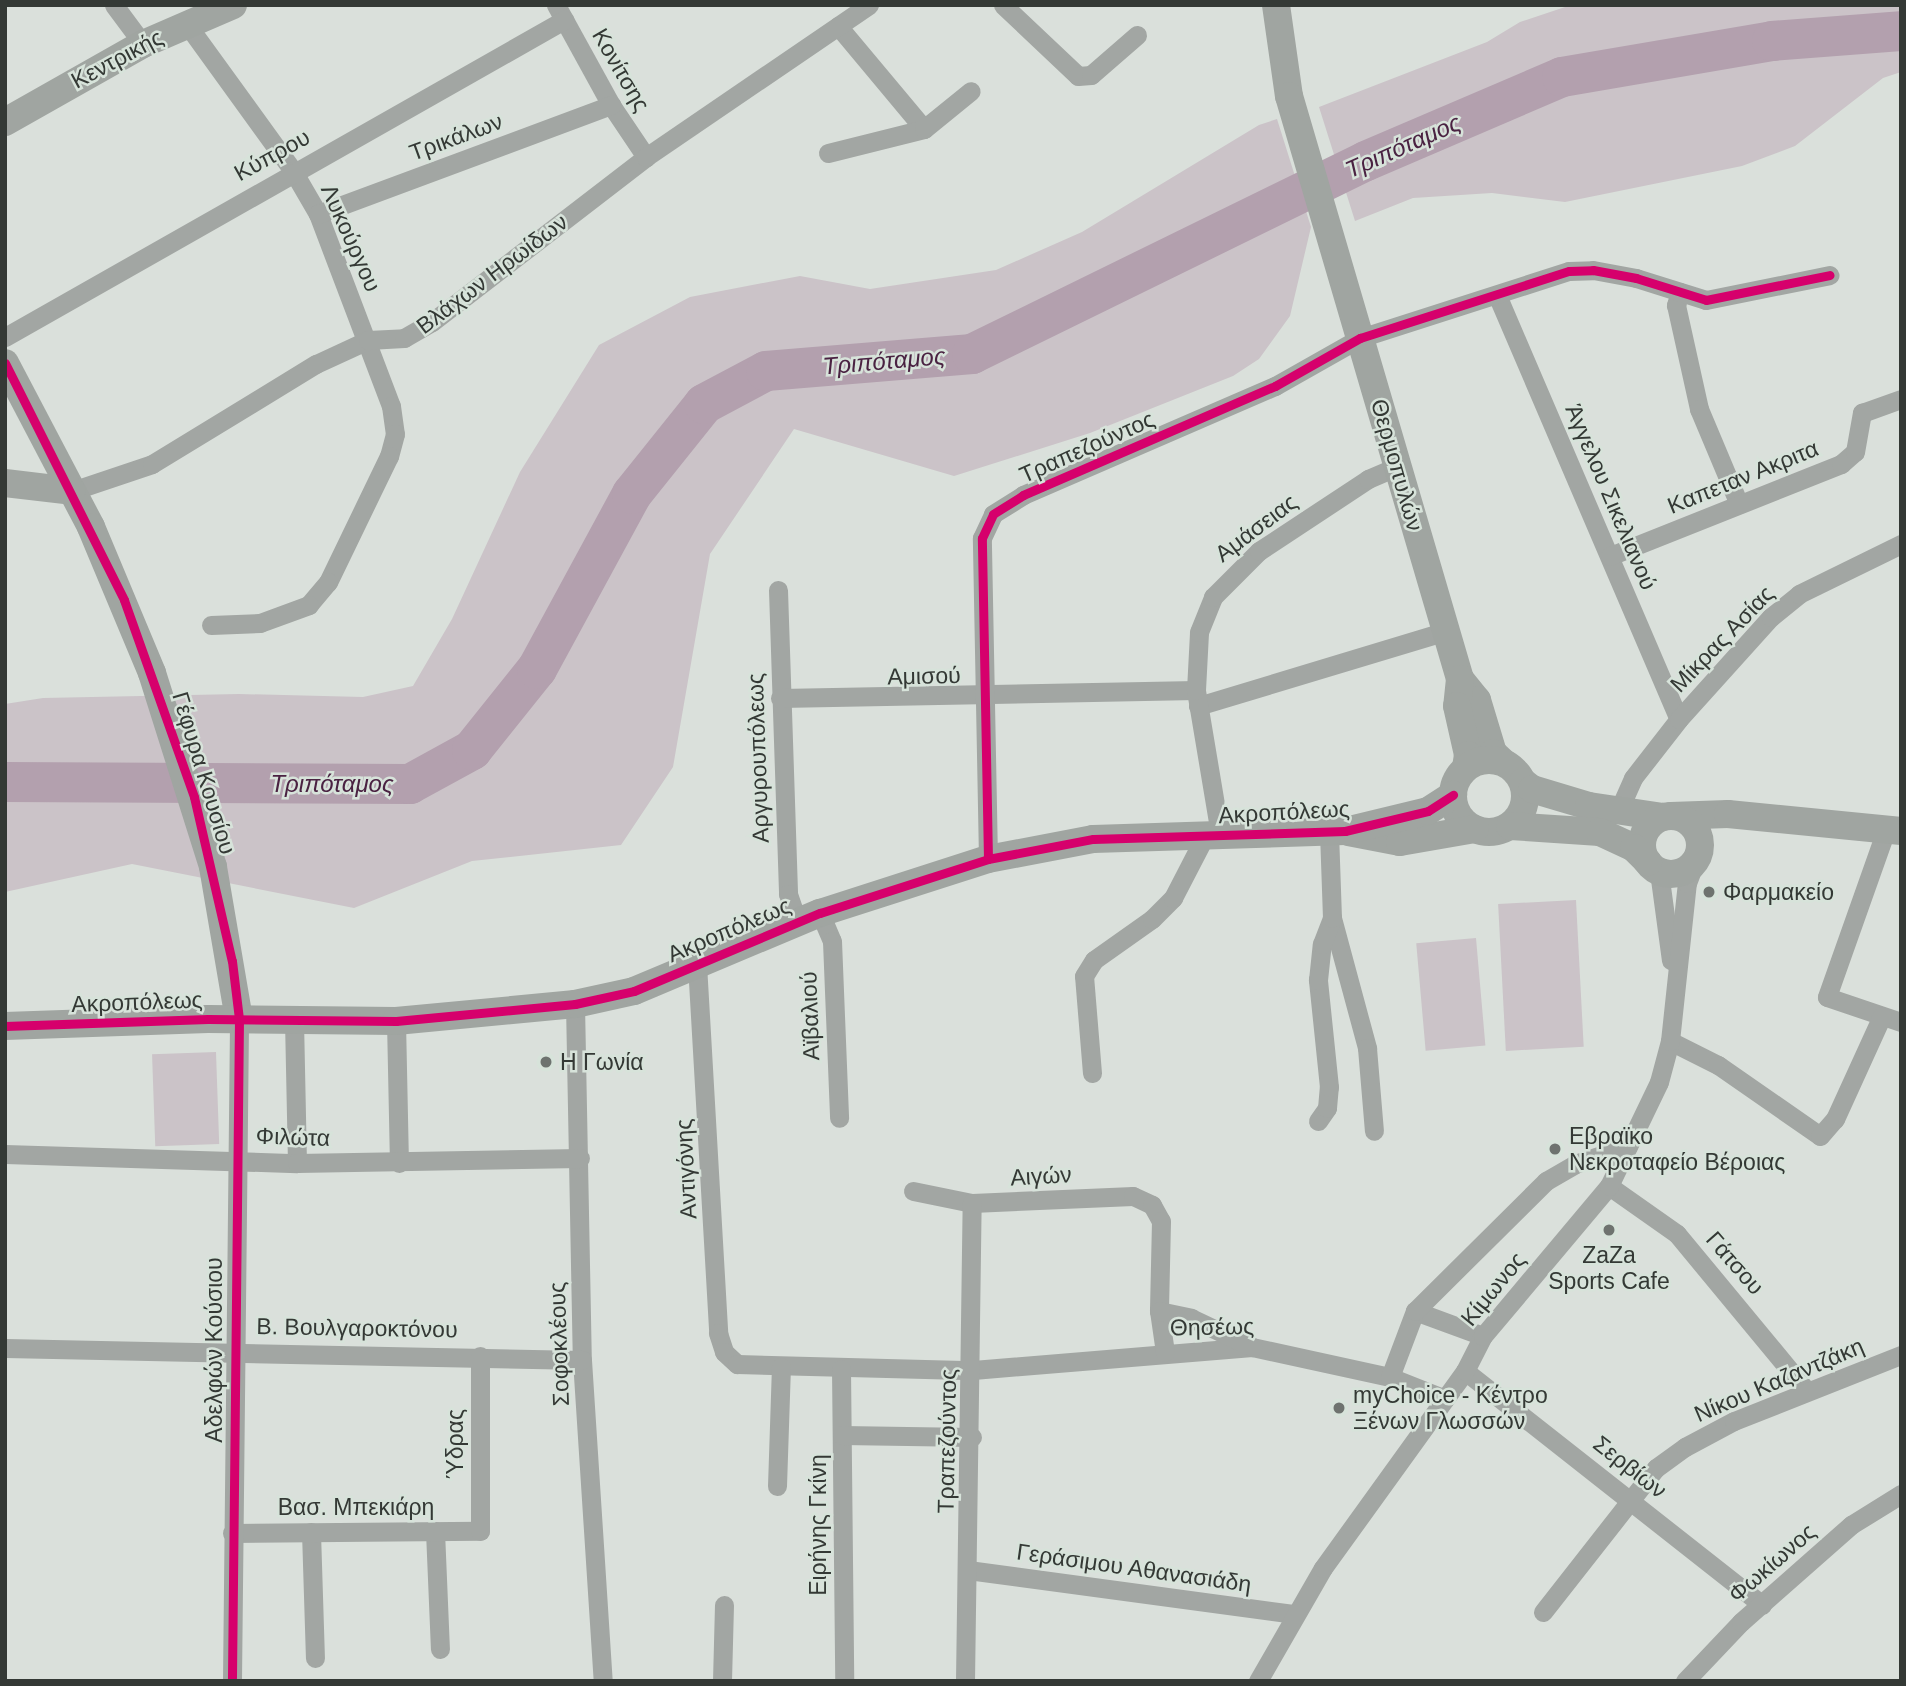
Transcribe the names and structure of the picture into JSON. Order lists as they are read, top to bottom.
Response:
{
  "streets": {
    "street": [
      "Κεντρικής",
      "Κονίτσης",
      "Τρικάλων",
      "Κύπρου",
      "Λυκούργου",
      "Βλάχων Ηρωίδων",
      "Τραπεζούντος",
      "Θερμοπυλών",
      "Καπεταν Ακριτα",
      "Άγγελου Σικελιανού",
      "Αμάσειας",
      "Μίκρας Ασίας",
      "Αμισού",
      "Αργυρουπόλεως",
      "Γέφυρα Κουσίου",
      "Ακροπόλεως",
      "Αϊβαλιού",
      "Φιλώτα",
      "Αντιγόνης",
      "Αιγών",
      "Γάτσου",
      "Κίμωνος",
      "Θησέως",
      "Β. Βουλγαροκτόνου",
      "Σοφοκλέους",
      "Αδελφών Κούσιου",
      "Νίκου Καζαντζάκη",
      "Ύδρας",
      "Σερβίων",
      "Βασ. Μπεκιάρη",
      "Ειρήνης Γκίνη",
      "Φωκίωνος",
      "Γεράσιμου Αθανασιάδη"
    ]
  },
  "crossings": [
    ["Κεντρικής", "Λυκούργου"],
    ["Κονίτσης", "Τρικάλων"],
    ["Κονίτσης", "Κύπρου"],
    ["Κονίτσης", "Βλάχων Ηρωίδων"],
    ["Τρικάλων", "Λυκούργου"],
    ["Κύπρου", "Λυκούργου"],
    ["Λυκούργου", "Βλάχων Ηρωίδων"],
    ["Βλάχων Ηρωίδων", "Γέφυρα Κουσίου"],
    ["Τραπεζούντος", "Θερμοπυλών"],
    ["Τραπεζούντος", "Άγγελου Σικελιανού"],
    ["Τραπεζούντος", "Αμισού"],
    ["Τραπεζούντος", "Ακροπόλεως"],
    ["Τραπεζούντος", "Αιγών"],
    ["Τραπεζούντος", "Θησέως"],
    ["Τραπεζούντος", "Γεράσιμου Αθανασιάδη"],
    ["Θερμοπυλών", "Αμάσειας"],
    ["Θερμοπυλών", "Αμισού"],
    ["Θερμοπυλών", "Ακροπόλεως"],
    ["Καπεταν Ακριτα", "Άγγελου Σικελιανού"],
    ["Άγγελου Σικελιανού", "Μίκρας Ασίας"],
    ["Αμάσειας", "Αμισού"],
    ["Αμάσειας", "Ακροπόλεως"],
    ["Αμισού", "Αργυρουπόλεως"],
    ["Αργυρουπόλεως", "Ακροπόλεως"],
    ["Αργυρουπόλεως", "Αϊβαλιού"],
    ["Γέφυρα Κουσίου", "Ακροπόλεως"],
    ["Γέφυρα Κουσίου", "Αδελφών Κούσιου"],
    ["Ακροπόλεως", "Αϊβαλιού"],
    ["Ακροπόλεως", "Αντιγόνης"],
    ["Ακροπόλεως", "Σοφοκλέους"],
    ["Ακροπόλεως", "Αδελφών Κούσιου"],
    ["Φιλώτα", "Σοφοκλέους"],
    ["Φιλώτα", "Αδελφών Κούσιου"],
    ["Γάτσου", "Κίμωνος"],
    ["Γάτσου", "Νίκου Καζαντζάκη"],
    ["Κίμωνος", "Θησέως"],
    ["Κίμωνος", "Σερβίων"],
    ["Κίμωνος", "Γεράσιμου Αθανασιάδη"],
    ["Β. Βουλγαροκτόνου", "Σοφοκλέους"],
    ["Β. Βουλγαροκτόνου", "Αδελφών Κούσιου"],
    ["Β. Βουλγαροκτόνου", "Ύδρας"],
    ["Αδελφών Κούσιου", "Βασ. Μπεκιάρη"],
    ["Νίκου Καζαντζάκη", "Σερβίων"],
    ["Ύδρας", "Βασ. Μπεκιάρη"],
    ["Σερβίων", "Φωκίωνος"]
  ],
  "water": ["Τριπόταμος"],
  "places": [
    "Φαρμακείο",
    "Η Γωνία",
    "Εβραϊκο Νεκροταφείο Βέροιας",
    "ZaZa Sports Cafe",
    "myChoice - Κέντρο Ξένων Γλωσσών"
  ]
}
